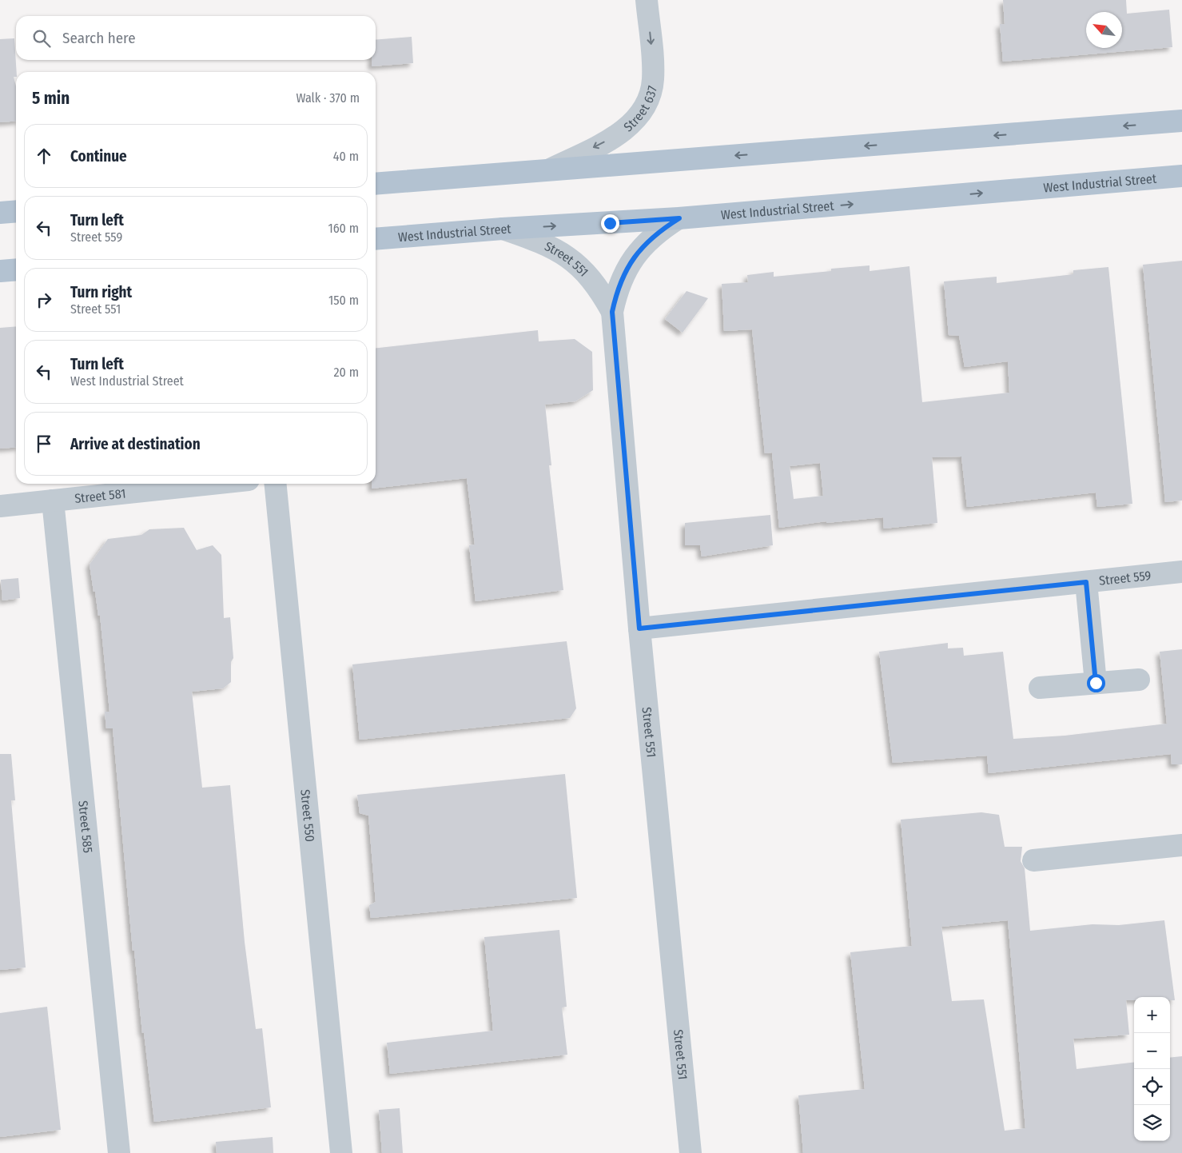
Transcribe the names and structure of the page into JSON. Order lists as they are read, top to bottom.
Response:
{
  "streets": {
    "main road": ["West Industrial Street"],
    "street": [
      "Street 637",
      "Street 551",
      "Street 581",
      "Street 559",
      "Street 550",
      "Street 585"
    ]
  },
  "crossings": [
    ["West Industrial Street", "Street 551"],
    ["Street 551", "Street 559"],
    ["Street 581", "Street 585"]
  ],
  "one_way": ["Street 637"],
  "north": "top left",
  "page": {
    "search": "Search here",
    "heading": ["5 min", "Walk · 370 m"],
    "list": [
      ["Continue", "40 m"],
      ["Turn left", "Street 559", "160 m"],
      ["Turn right", "Street 551", "150 m"],
      ["Turn left", "West Industrial Street", "20 m"],
      "Arrive at destination"
    ],
    "map_buttons": ["+", "−"]
  }
}
